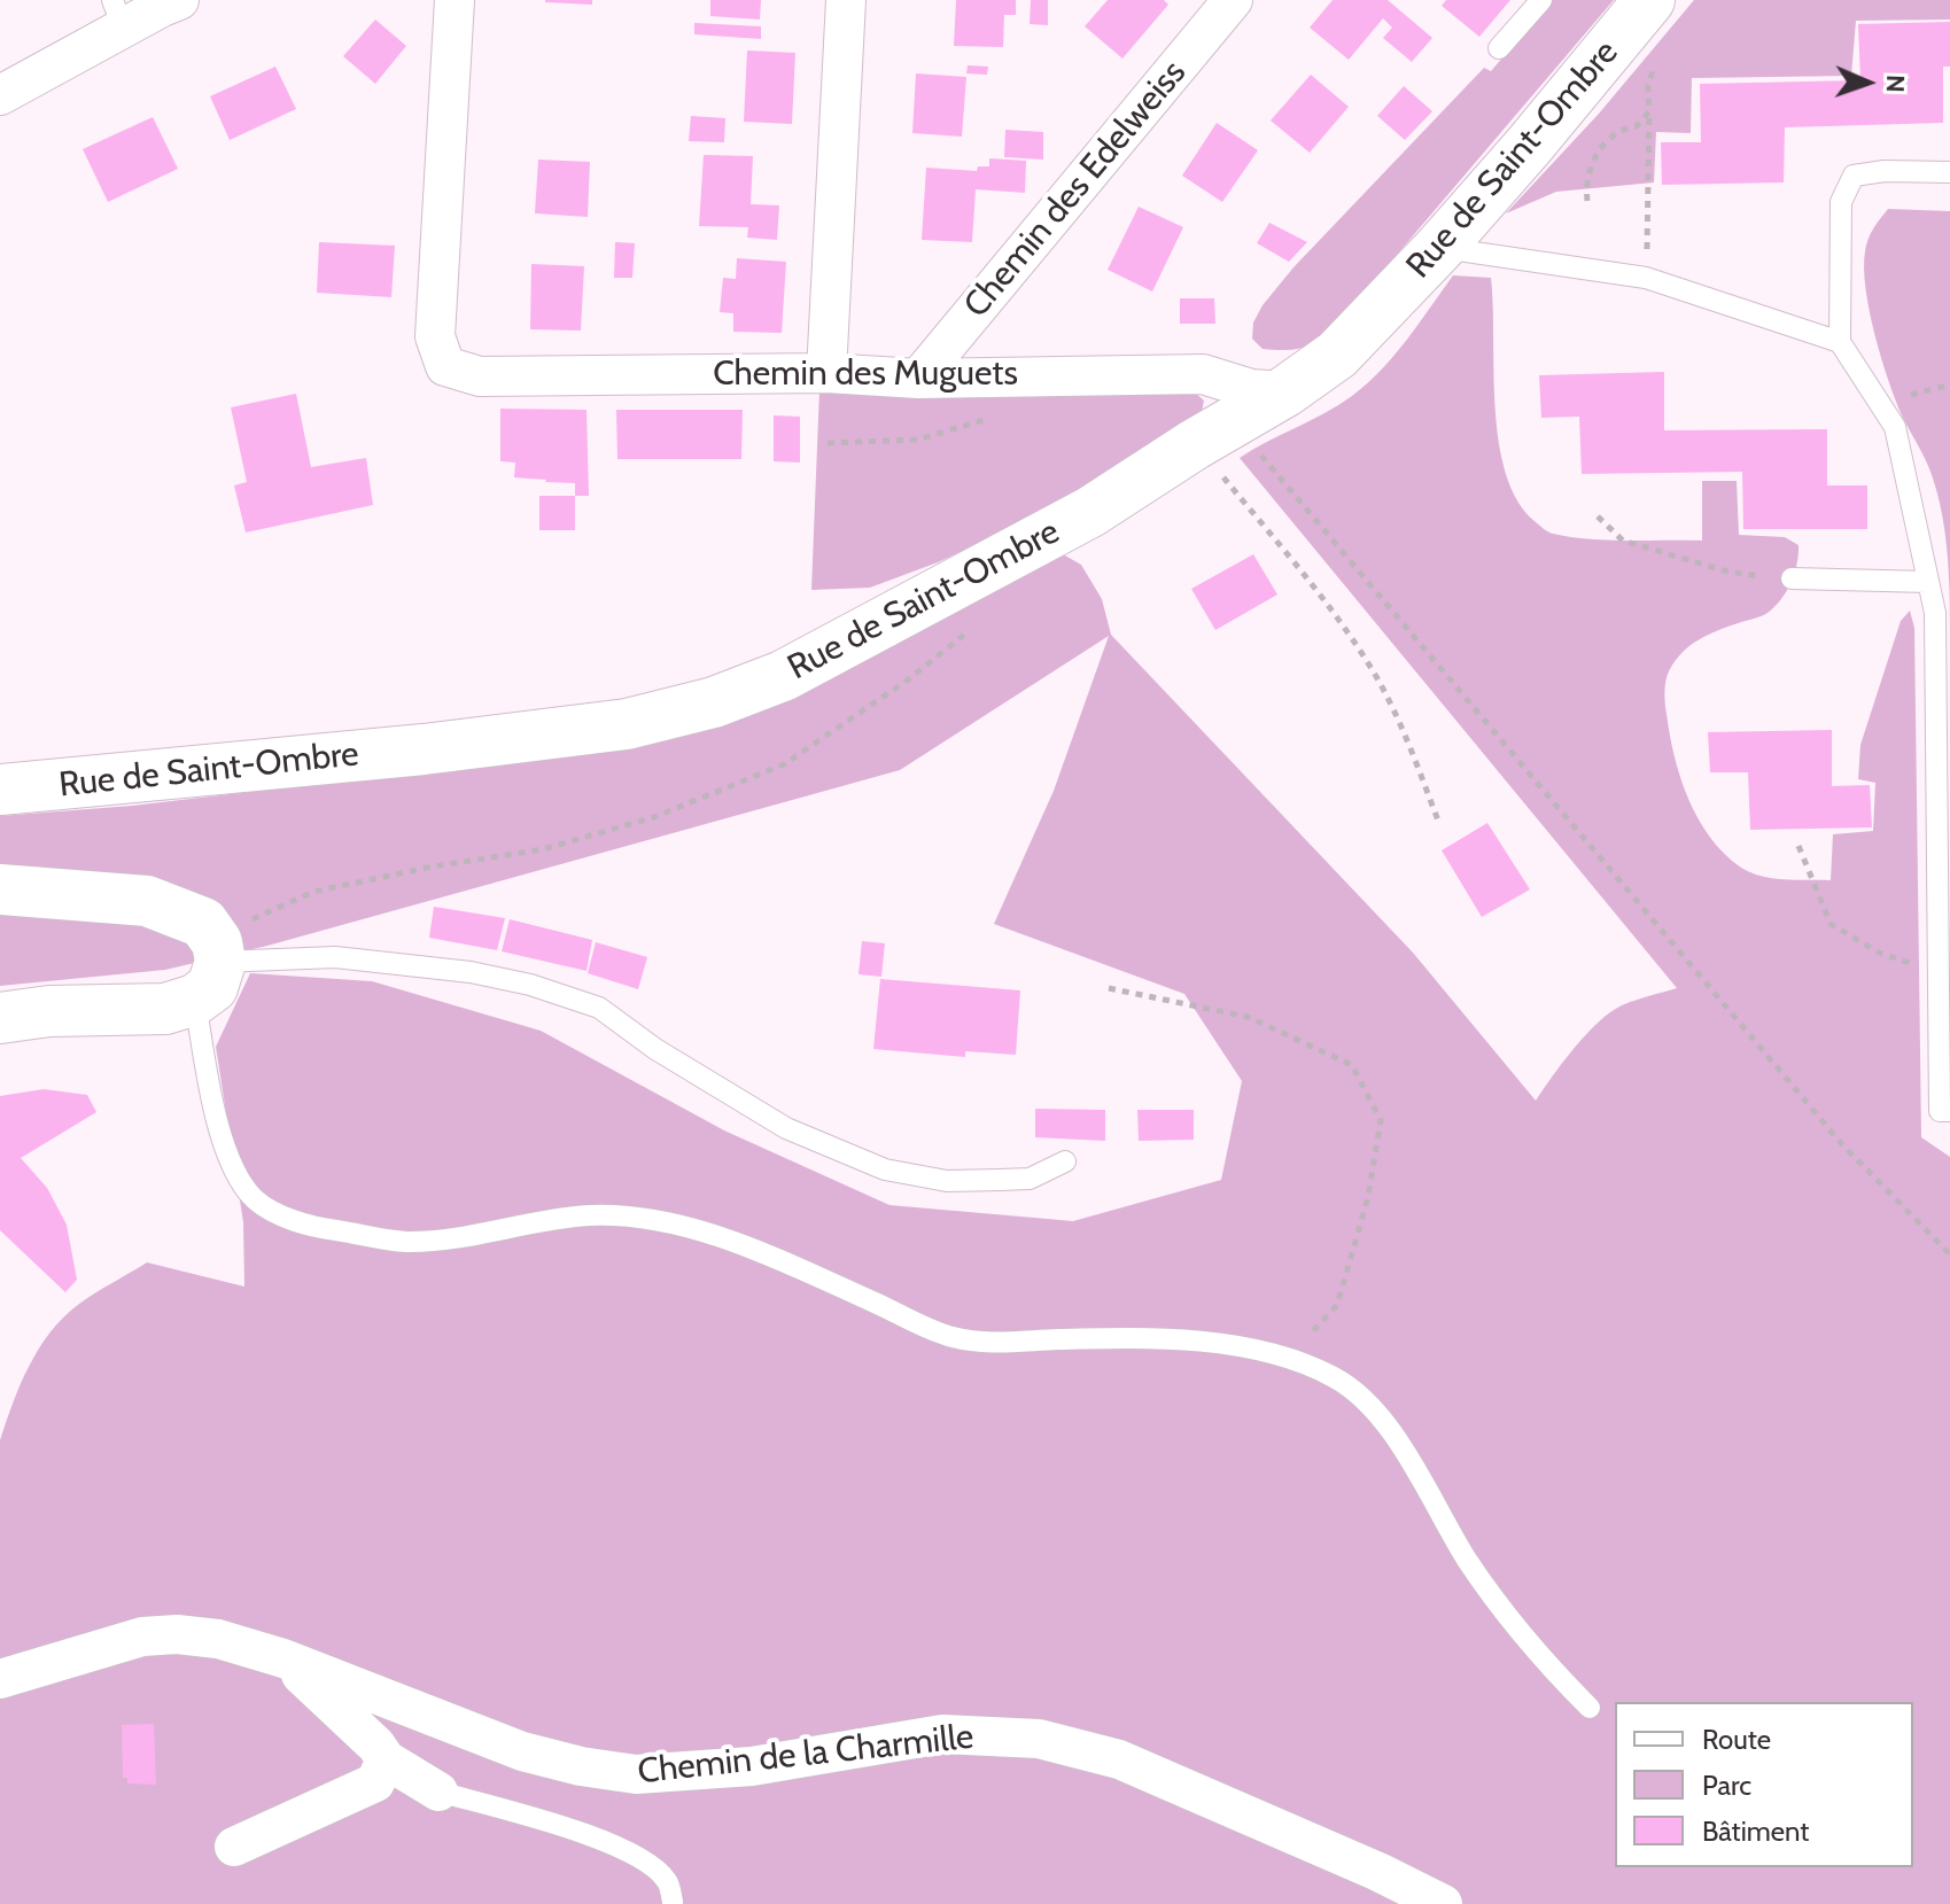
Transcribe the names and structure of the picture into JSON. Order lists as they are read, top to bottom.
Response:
{
  "streets": {
    "street": [
      "Rue de Saint-Ombre",
      "Chemin des Edelweiss",
      "Chemin des Muguets",
      "Chemin de la Charmille"
    ]
  },
  "crossings": [
    ["Rue de Saint-Ombre", "Chemin des Muguets"],
    ["Chemin des Edelweiss", "Chemin des Muguets"]
  ],
  "legend": ["Route", "Parc", "Bâtiment"],
  "north": "right"
}
